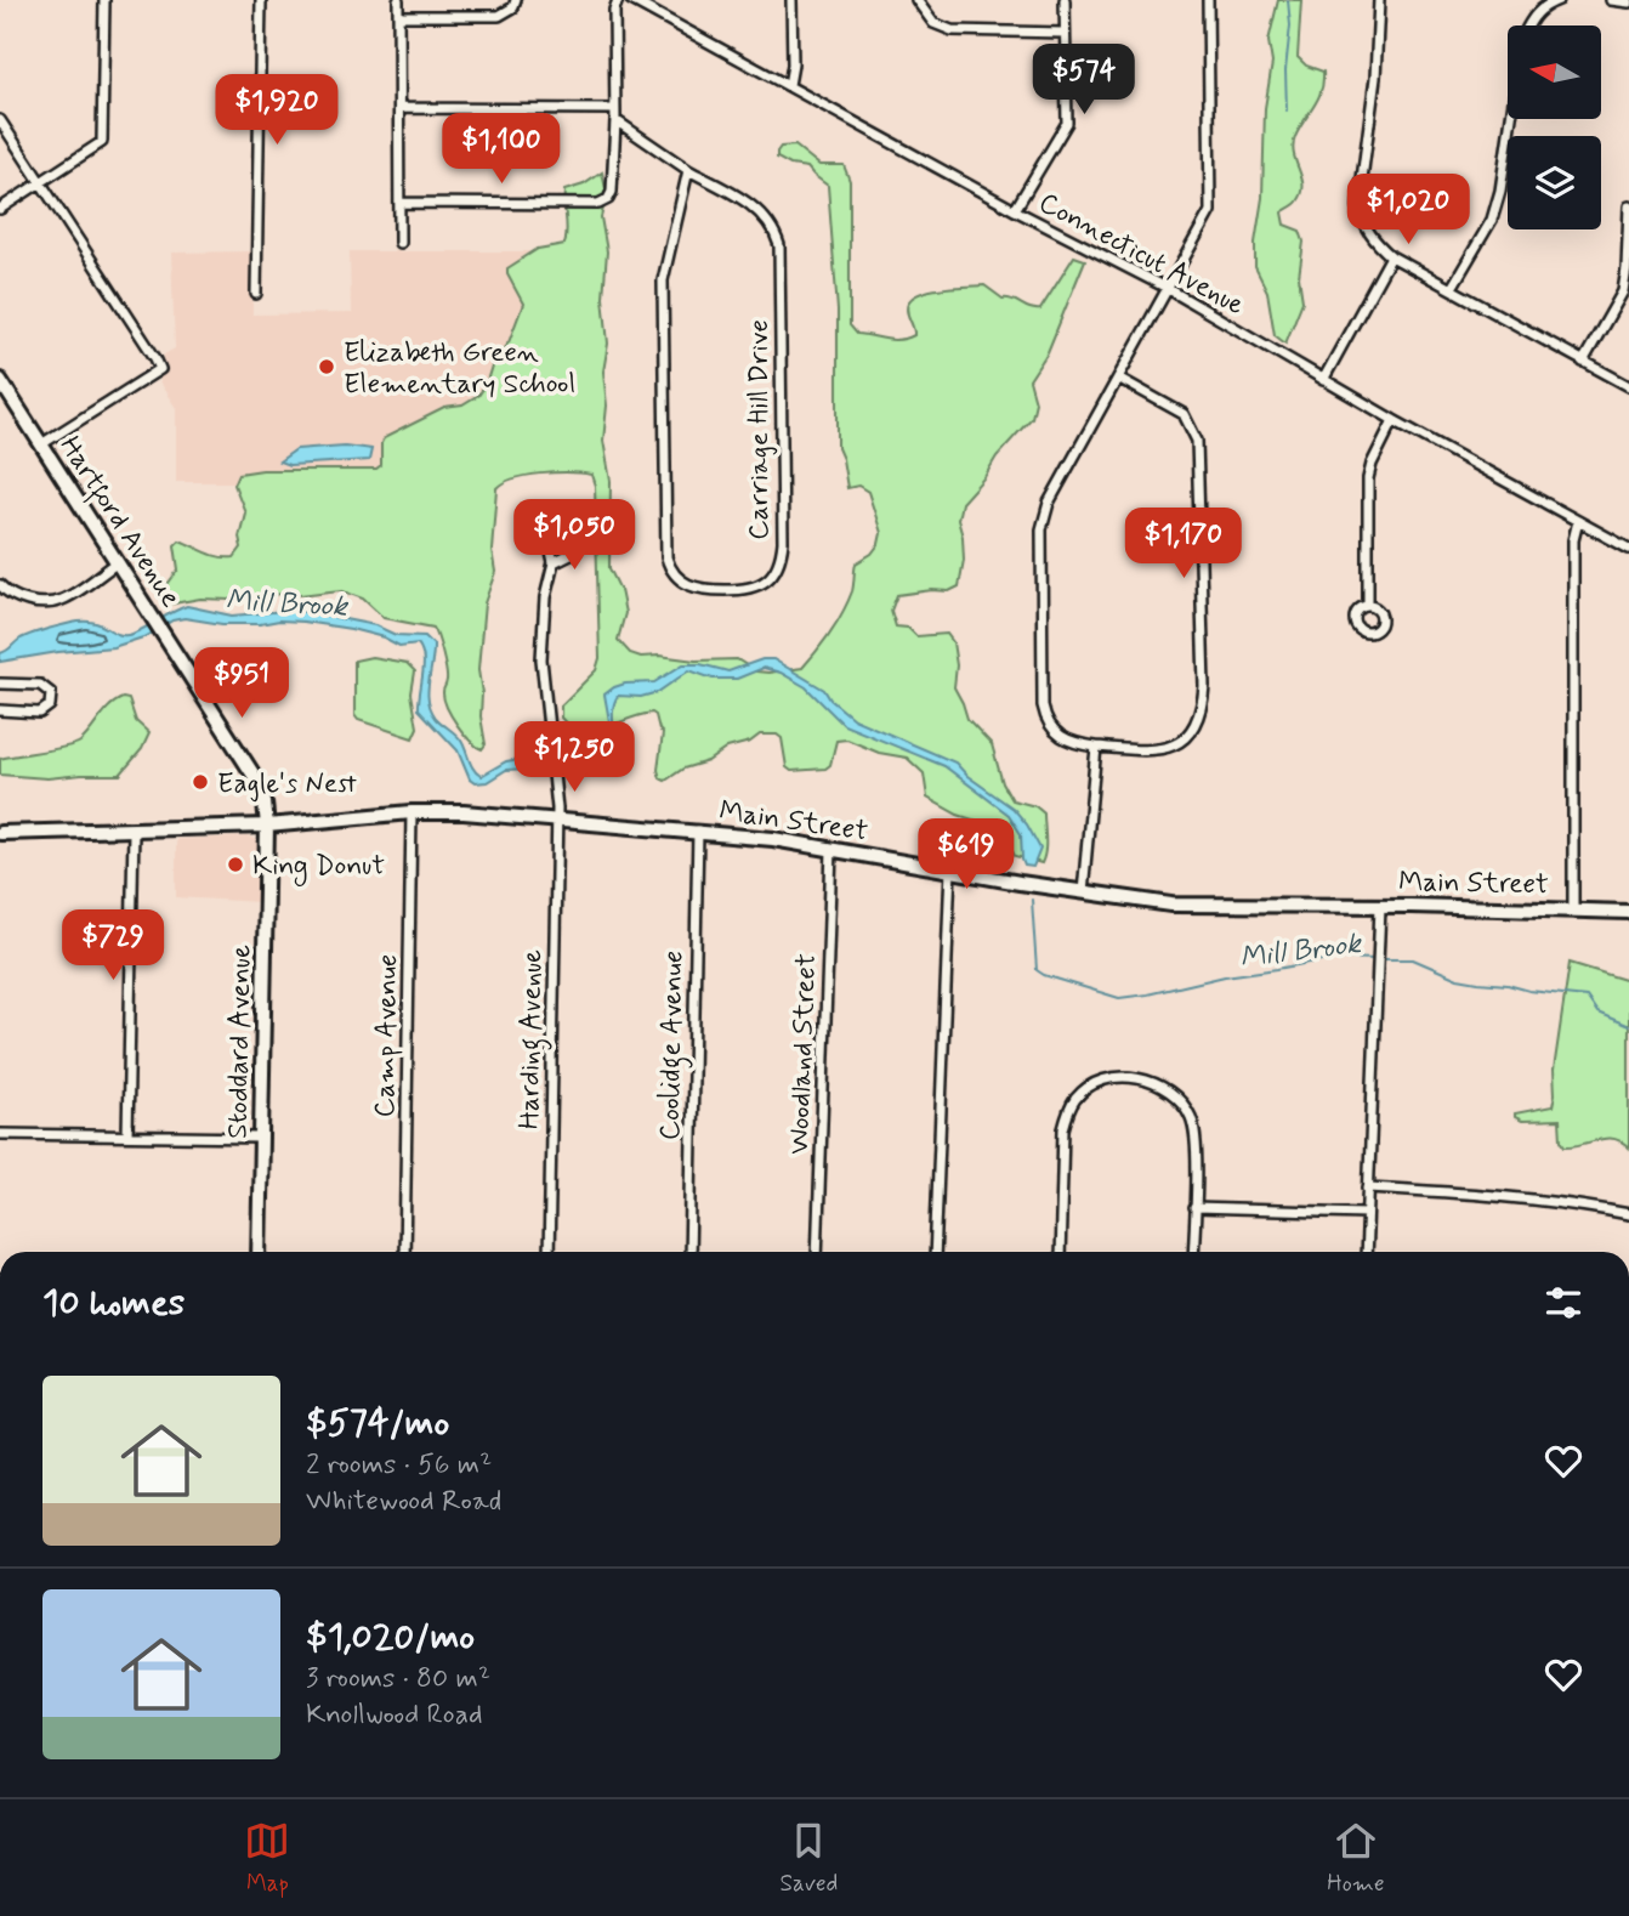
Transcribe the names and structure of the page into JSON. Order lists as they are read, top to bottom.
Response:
{
  "streets": {
    "main road": ["Hartford Avenue", "Main Street", "Stoddard Avenue"],
    "street": [
      "Connecticut Avenue",
      "Carriage Hill Drive",
      "Camp Avenue",
      "Harding Avenue",
      "Coolidge Avenue",
      "Woodland Street"
    ]
  },
  "crossings": [
    ["Hartford Avenue", "Main Street"],
    ["Hartford Avenue", "Stoddard Avenue"],
    ["Main Street", "Camp Avenue"],
    ["Main Street", "Harding Avenue"],
    ["Main Street", "Stoddard Avenue"],
    ["Main Street", "Coolidge Avenue"],
    ["Main Street", "Woodland Street"]
  ],
  "water": ["Mill Brook"],
  "places": ["Elizabeth Green Elementary School", "Eagle's Nest", "King Donut"],
  "north": "left",
  "page": {
    "price": [
      "$574",
      "$1,920",
      "$1,100",
      "$1,020",
      "$1,050",
      "$1,170",
      "$951",
      "$1,250",
      "$619",
      "$729"
    ],
    "heading": "10 homes",
    "list": [
      {
        "name": "$574/mo",
        "note": "2 rooms · 56 m² · Whitewood Road"
      },
      {
        "name": "$1,020/mo",
        "note": "3 rooms · 80 m² · Knollwood Road"
      }
    ],
    "tabs": ["Map", "Saved", "Home"]
  }
}
